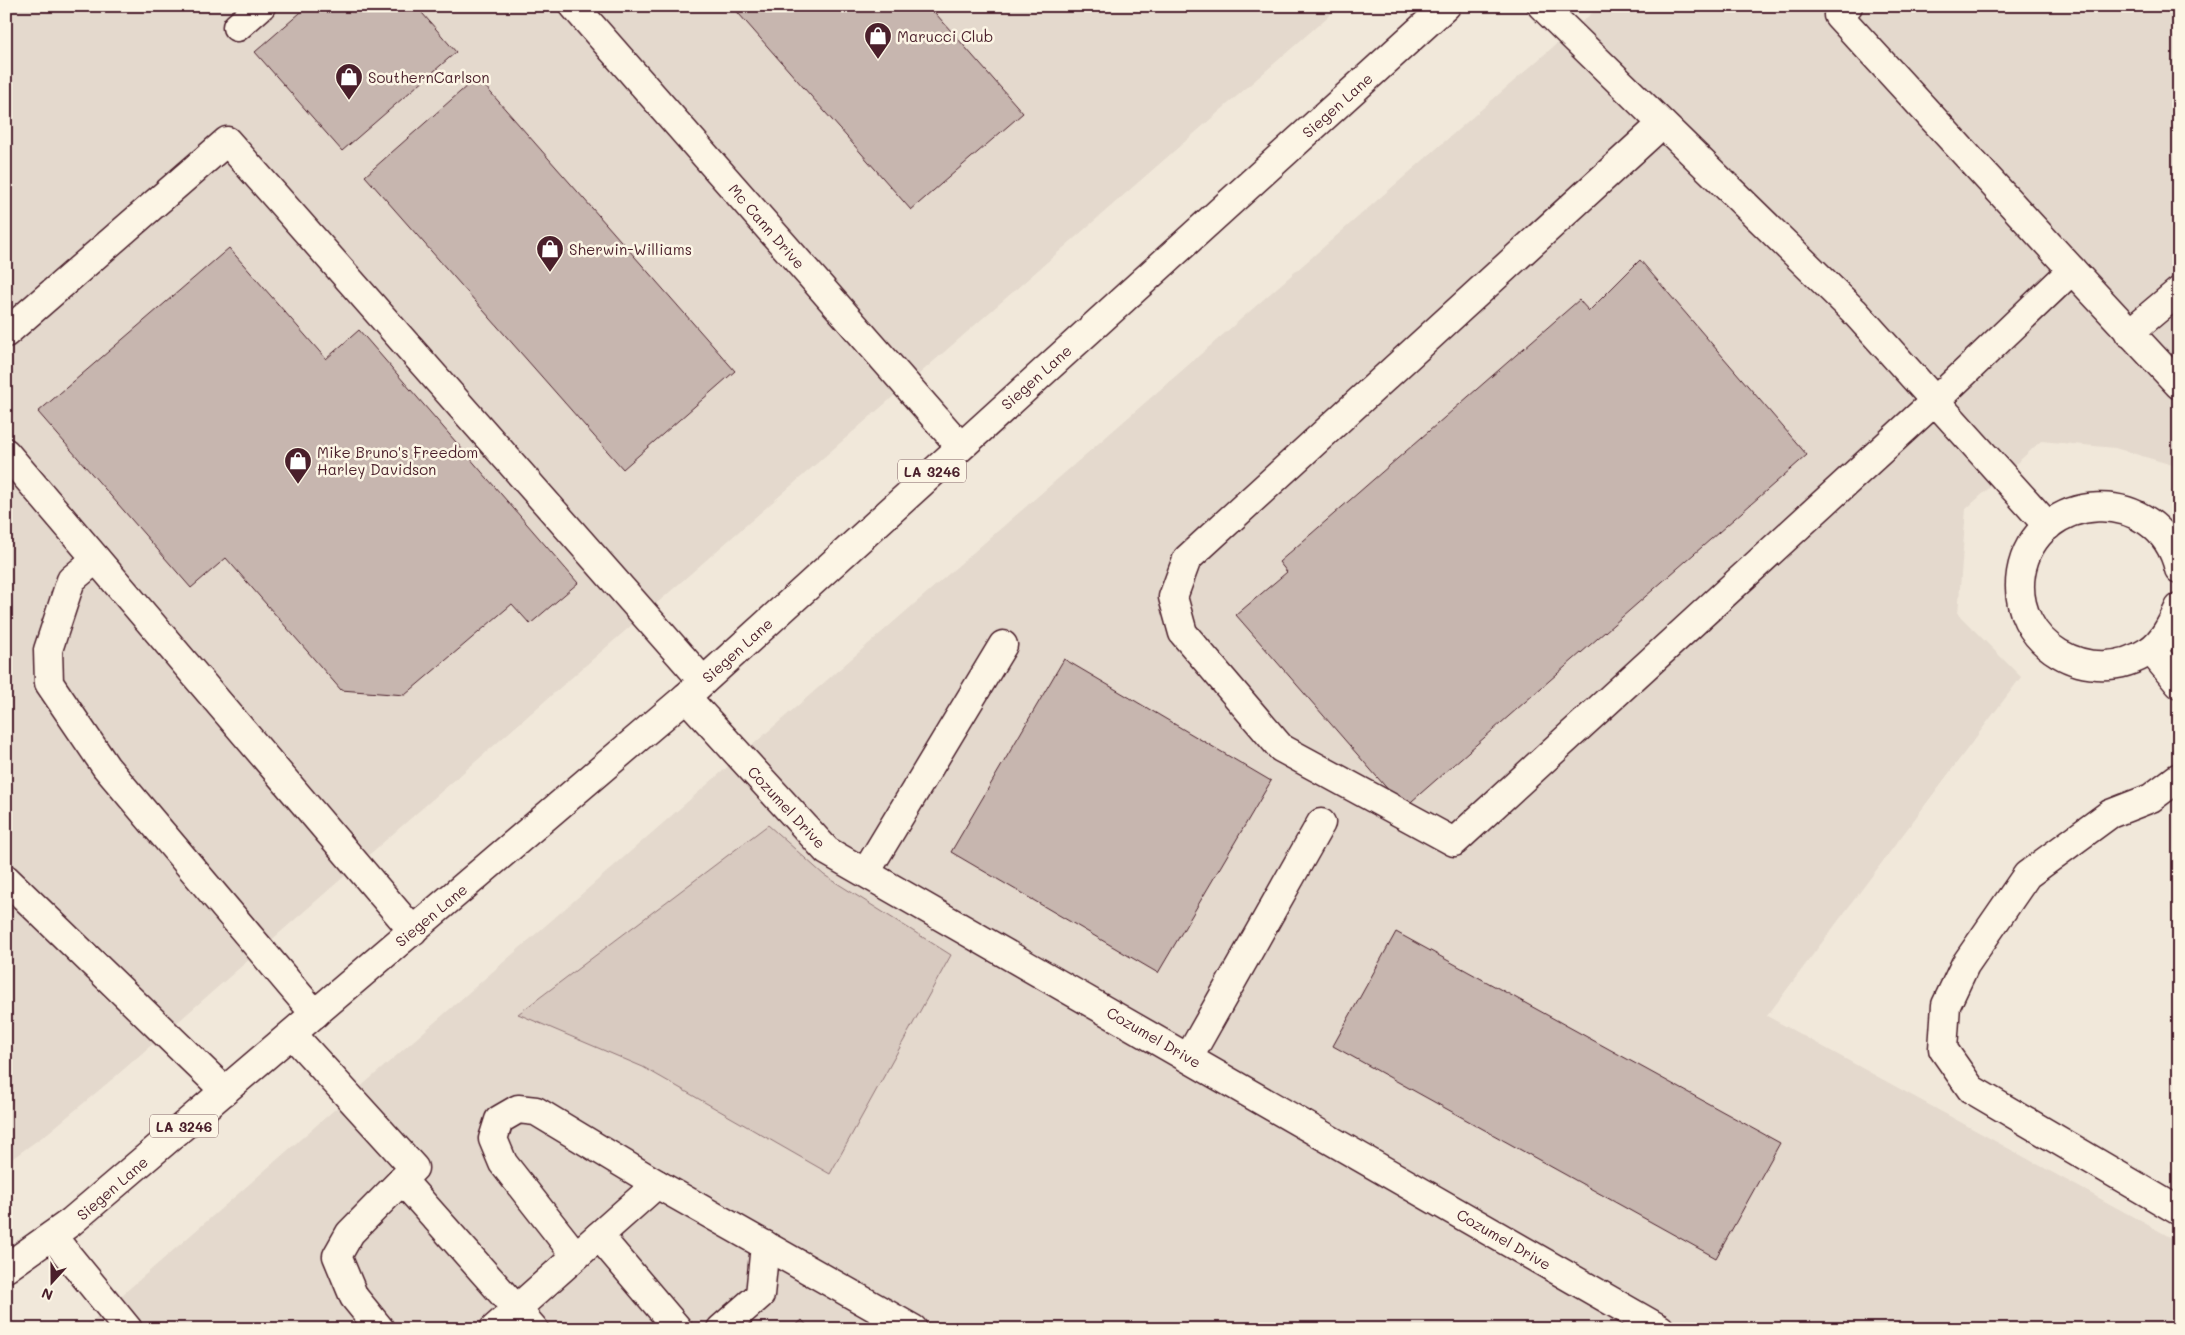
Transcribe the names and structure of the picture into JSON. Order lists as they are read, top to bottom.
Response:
{
  "streets": {
    "main road": [
      "Siegen Lane",
      "Mc Cann Drive",
      "LA 3246",
      "Cozumel Drive"
    ]
  },
  "crossings": [
    ["Siegen Lane", "Mc Cann Drive"],
    ["Siegen Lane", "Cozumel Drive"]
  ],
  "places": {
    "shop": [
      "Marucci Club",
      "SouthernCarlson",
      "Sherwin-Williams",
      "Mike Bruno's Freedom Harley Davidson"
    ]
  },
  "north": "bottom"
}
